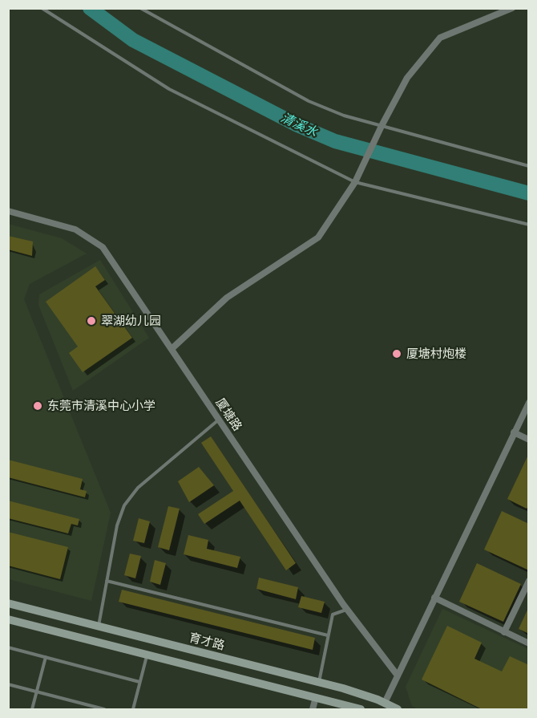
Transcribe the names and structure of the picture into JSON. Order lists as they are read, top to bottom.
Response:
{
  "streets": {
    "main road": ["育才路"],
    "street": ["厦塘路"]
  },
  "water": ["清溪水"],
  "places": ["翠湖幼儿园", "厦塘村炮楼", "东莞市清溪中心小学"]
}
